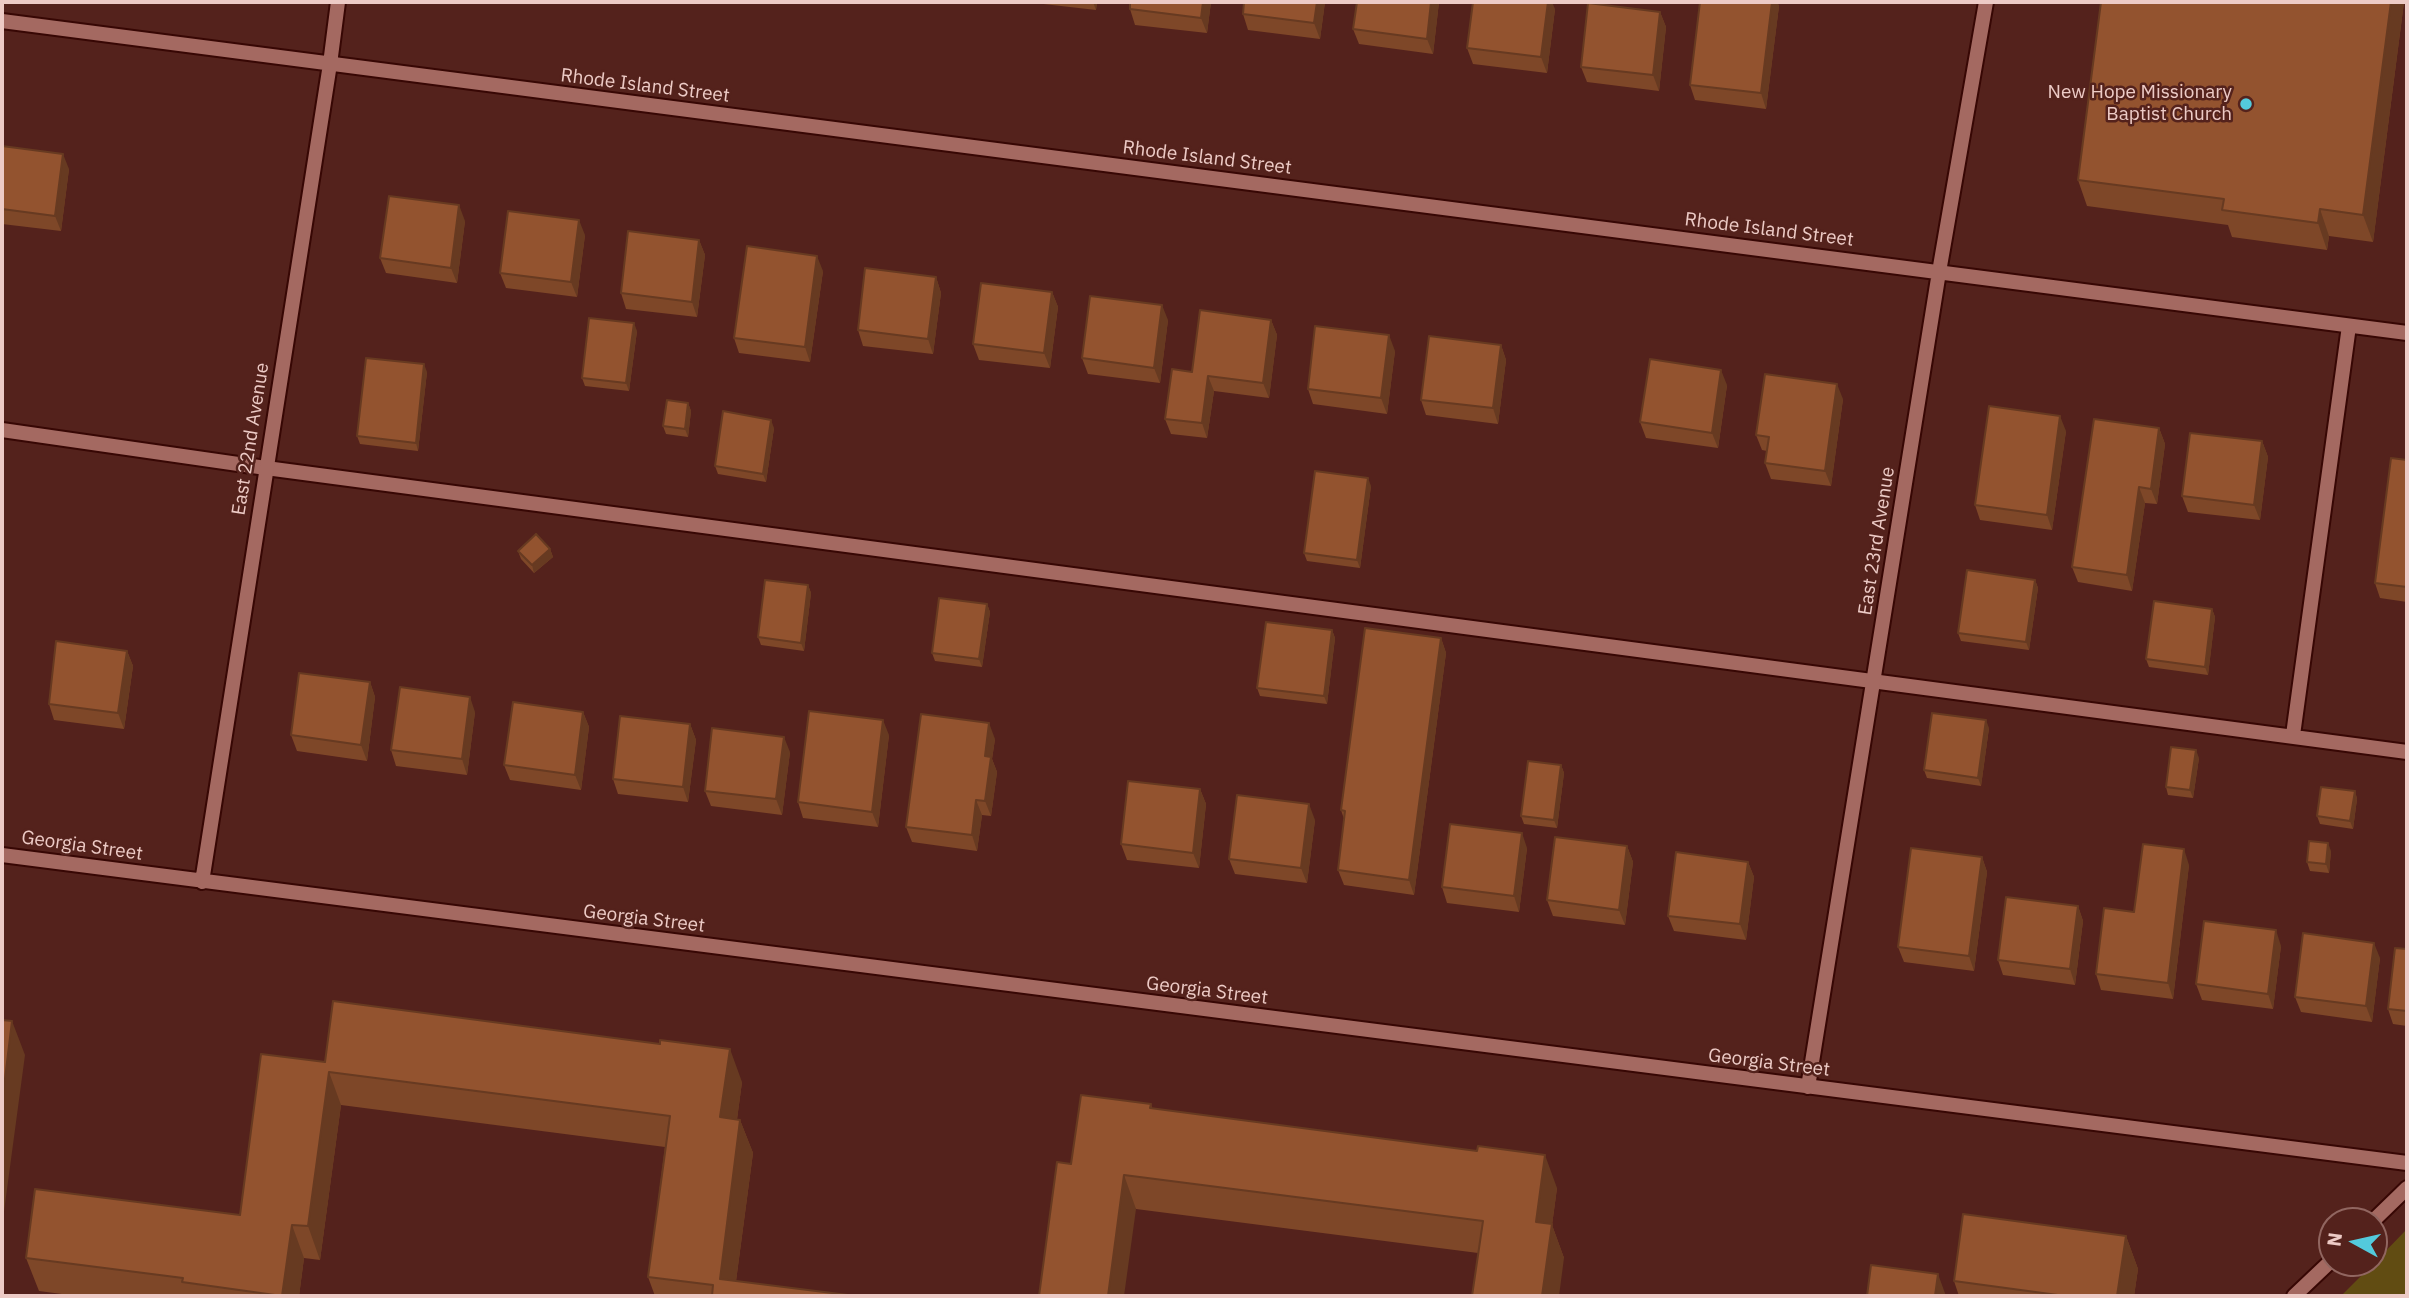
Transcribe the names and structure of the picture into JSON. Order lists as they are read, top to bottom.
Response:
{
  "streets": {
    "street": [
      "Rhode Island Street",
      "East 22nd Avenue",
      "East 23rd Avenue",
      "Georgia Street"
    ]
  },
  "crossings": [
    ["Rhode Island Street", "East 22nd Avenue"],
    ["Rhode Island Street", "East 23rd Avenue"],
    ["East 22nd Avenue", "Georgia Street"],
    ["East 23rd Avenue", "Georgia Street"]
  ],
  "places": ["New Hope Missionary Baptist Church"],
  "north": "left"
}
